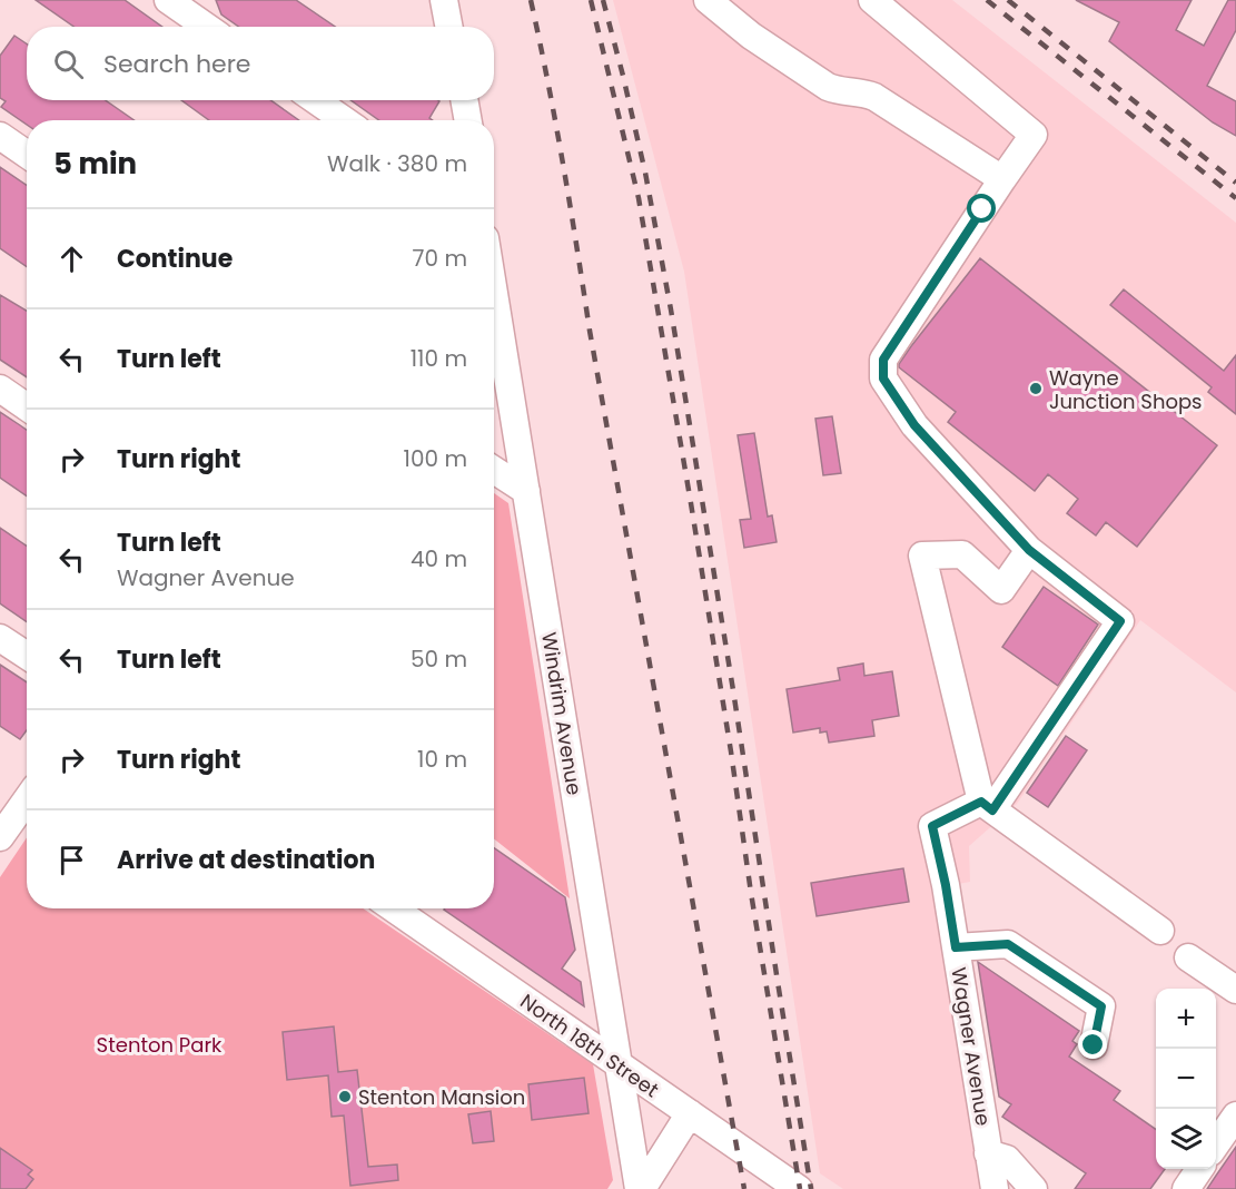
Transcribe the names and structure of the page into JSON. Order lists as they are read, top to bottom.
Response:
{
  "streets": {
    "street": ["Windrim Avenue", "North 18th Street", "Wagner Avenue"]
  },
  "crossings": [
    ["Windrim Avenue", "North 18th Street"]
  ],
  "parks": ["Stenton Park"],
  "places": ["Wayne Junction Shops", "Stenton Mansion"],
  "page": {
    "search": "Search here",
    "heading": ["5 min", "Walk · 380 m"],
    "list": [
      ["Continue", "70 m"],
      ["Turn left", "110 m"],
      ["Turn right", "100 m"],
      ["Turn left", "Wagner Avenue", "40 m"],
      ["Turn left", "50 m"],
      ["Turn right", "10 m"],
      "Arrive at destination"
    ],
    "map_buttons": ["+", "−"]
  }
}
